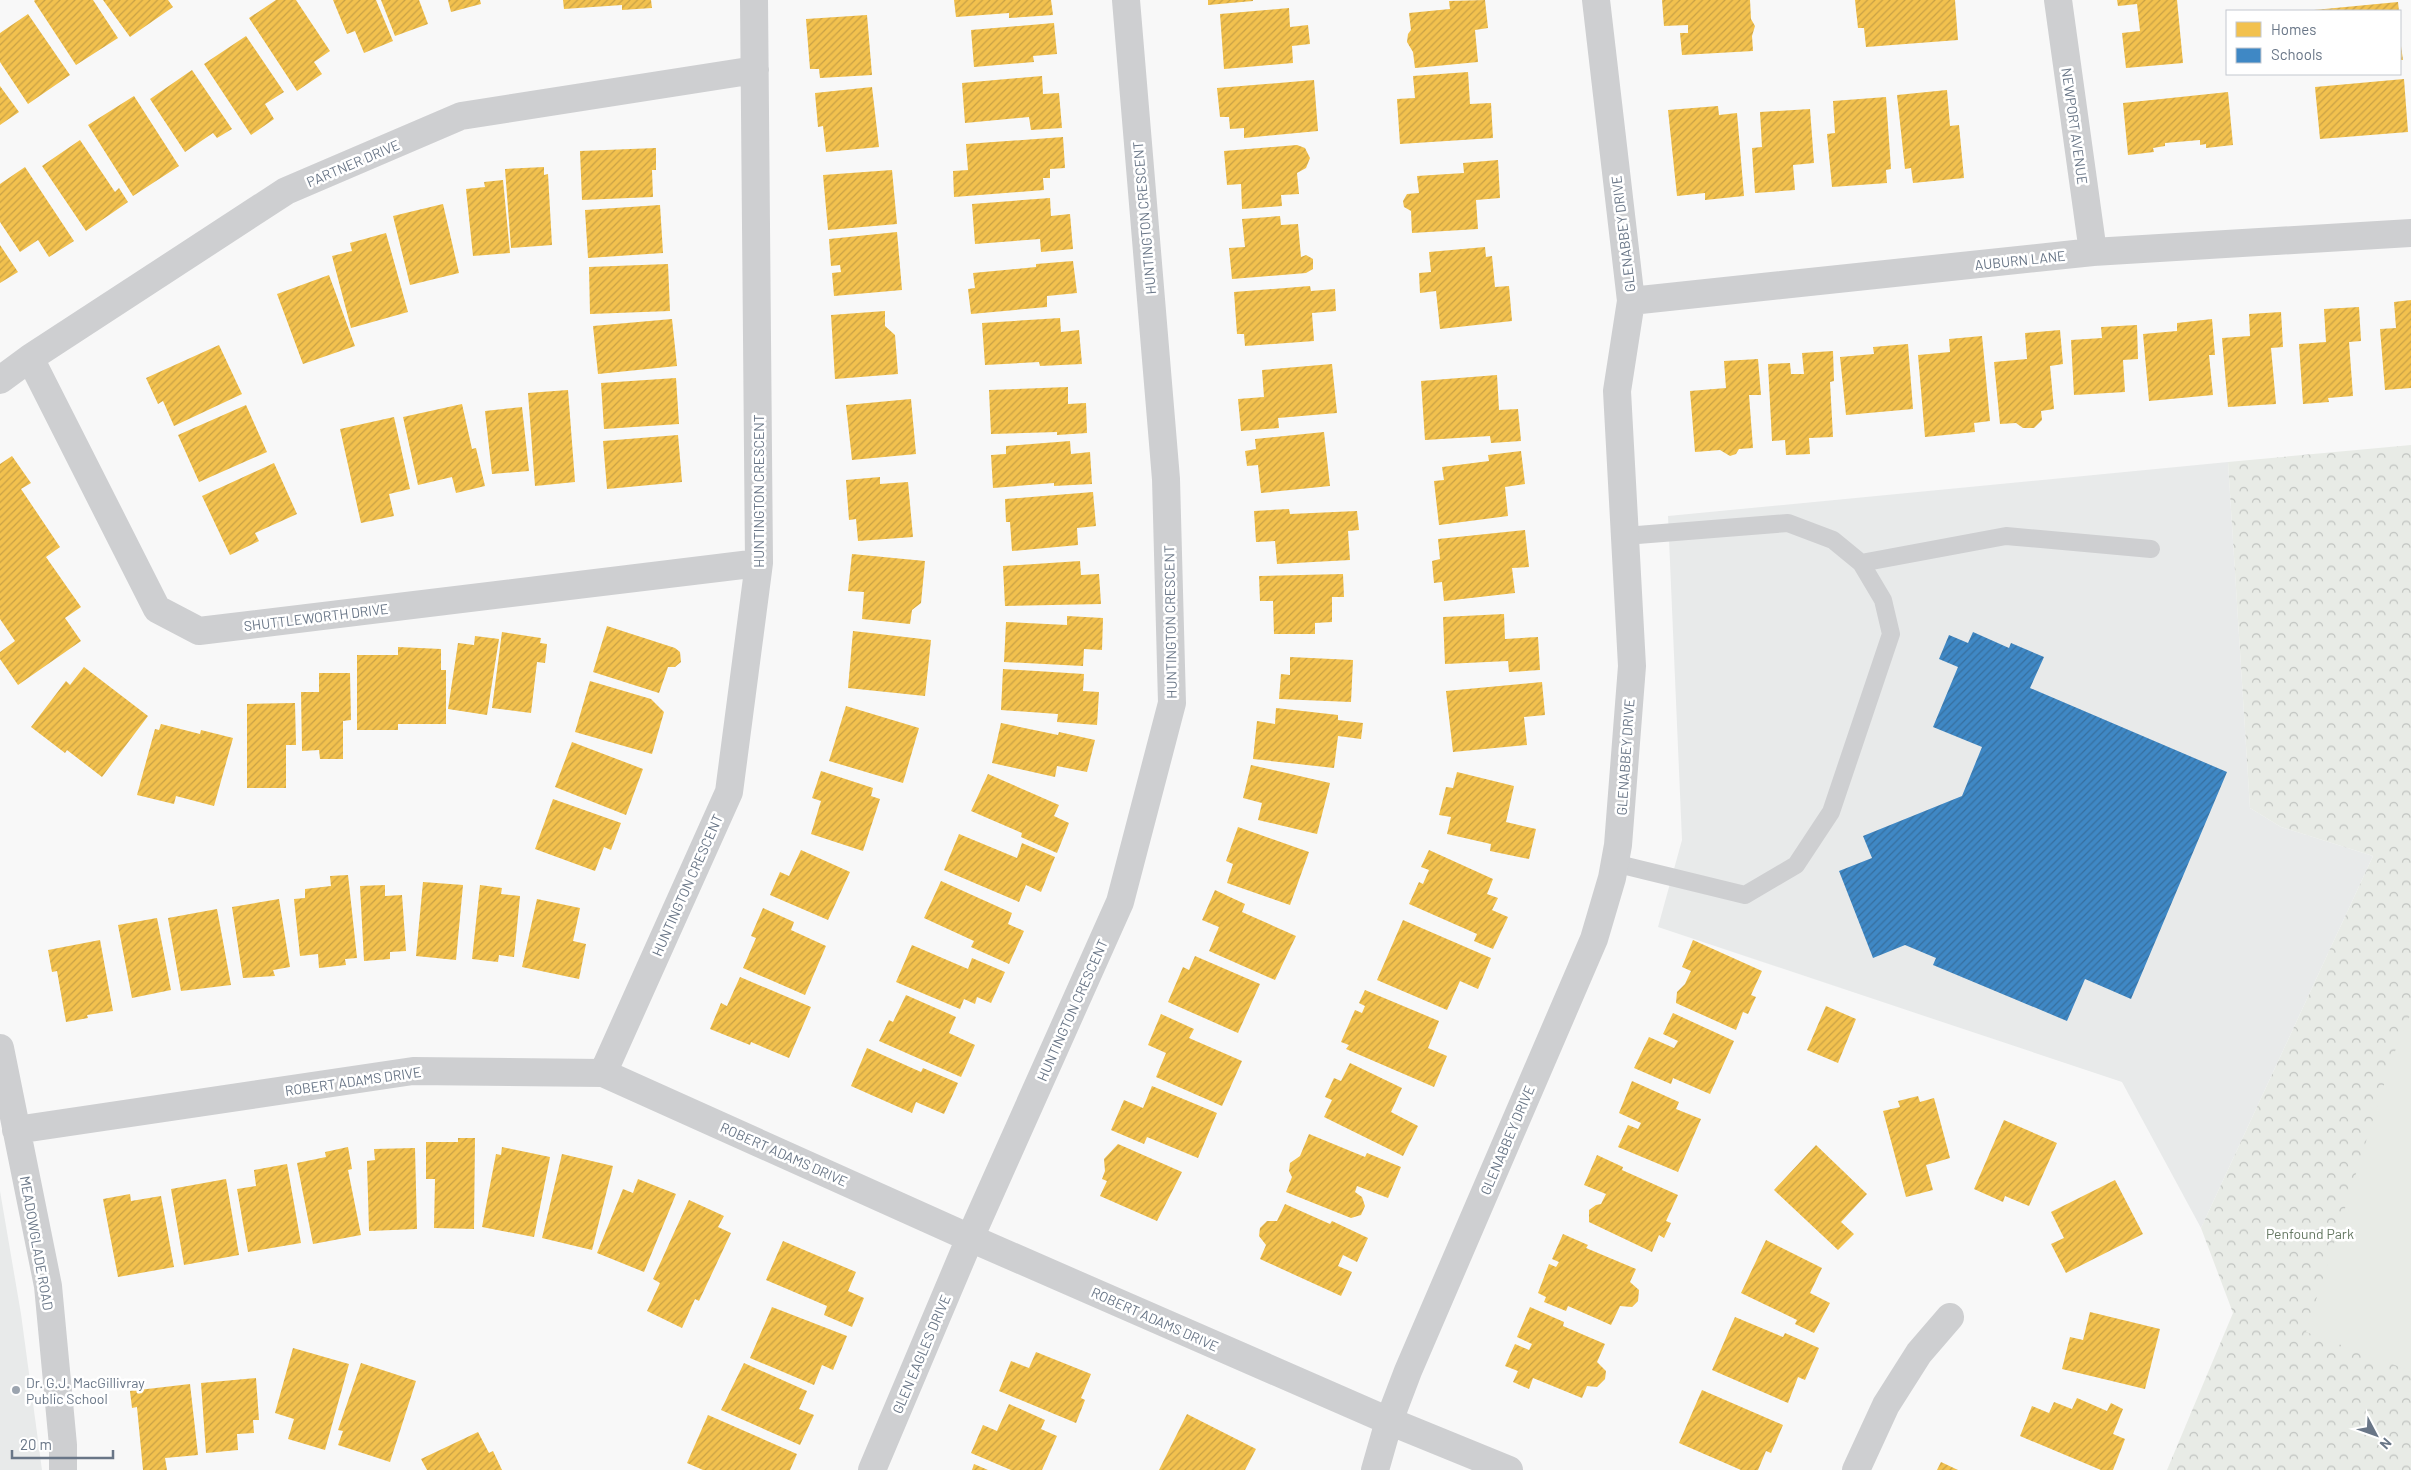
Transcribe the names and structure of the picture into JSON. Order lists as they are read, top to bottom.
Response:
{
  "streets": {
    "street": [
      "NEWPORT AVENUE",
      "PARTNER DRIVE",
      "HUNTINGTON CRESCENT",
      "GLENABBEY DRIVE",
      "AUBURN LANE",
      "SHUTTLEWORTH DRIVE",
      "ROBERT ADAMS DRIVE",
      "MEADOWGLADE ROAD",
      "GLEN EAGLES DRIVE"
    ]
  },
  "crossings": [
    ["NEWPORT AVENUE", "AUBURN LANE"],
    ["PARTNER DRIVE", "HUNTINGTON CRESCENT"],
    ["PARTNER DRIVE", "SHUTTLEWORTH DRIVE"],
    ["HUNTINGTON CRESCENT", "SHUTTLEWORTH DRIVE"],
    ["HUNTINGTON CRESCENT", "ROBERT ADAMS DRIVE"],
    ["HUNTINGTON CRESCENT", "GLEN EAGLES DRIVE"],
    ["GLENABBEY DRIVE", "AUBURN LANE"],
    ["GLENABBEY DRIVE", "ROBERT ADAMS DRIVE"],
    ["ROBERT ADAMS DRIVE", "MEADOWGLADE ROAD"],
    ["ROBERT ADAMS DRIVE", "GLEN EAGLES DRIVE"]
  ],
  "parks": ["Penfound Park"],
  "places": ["Dr. G.J. MacGillivray Public School"],
  "legend": ["Homes", "Schools"],
  "scale_bar": "20 m",
  "north": "bottom right"
}
